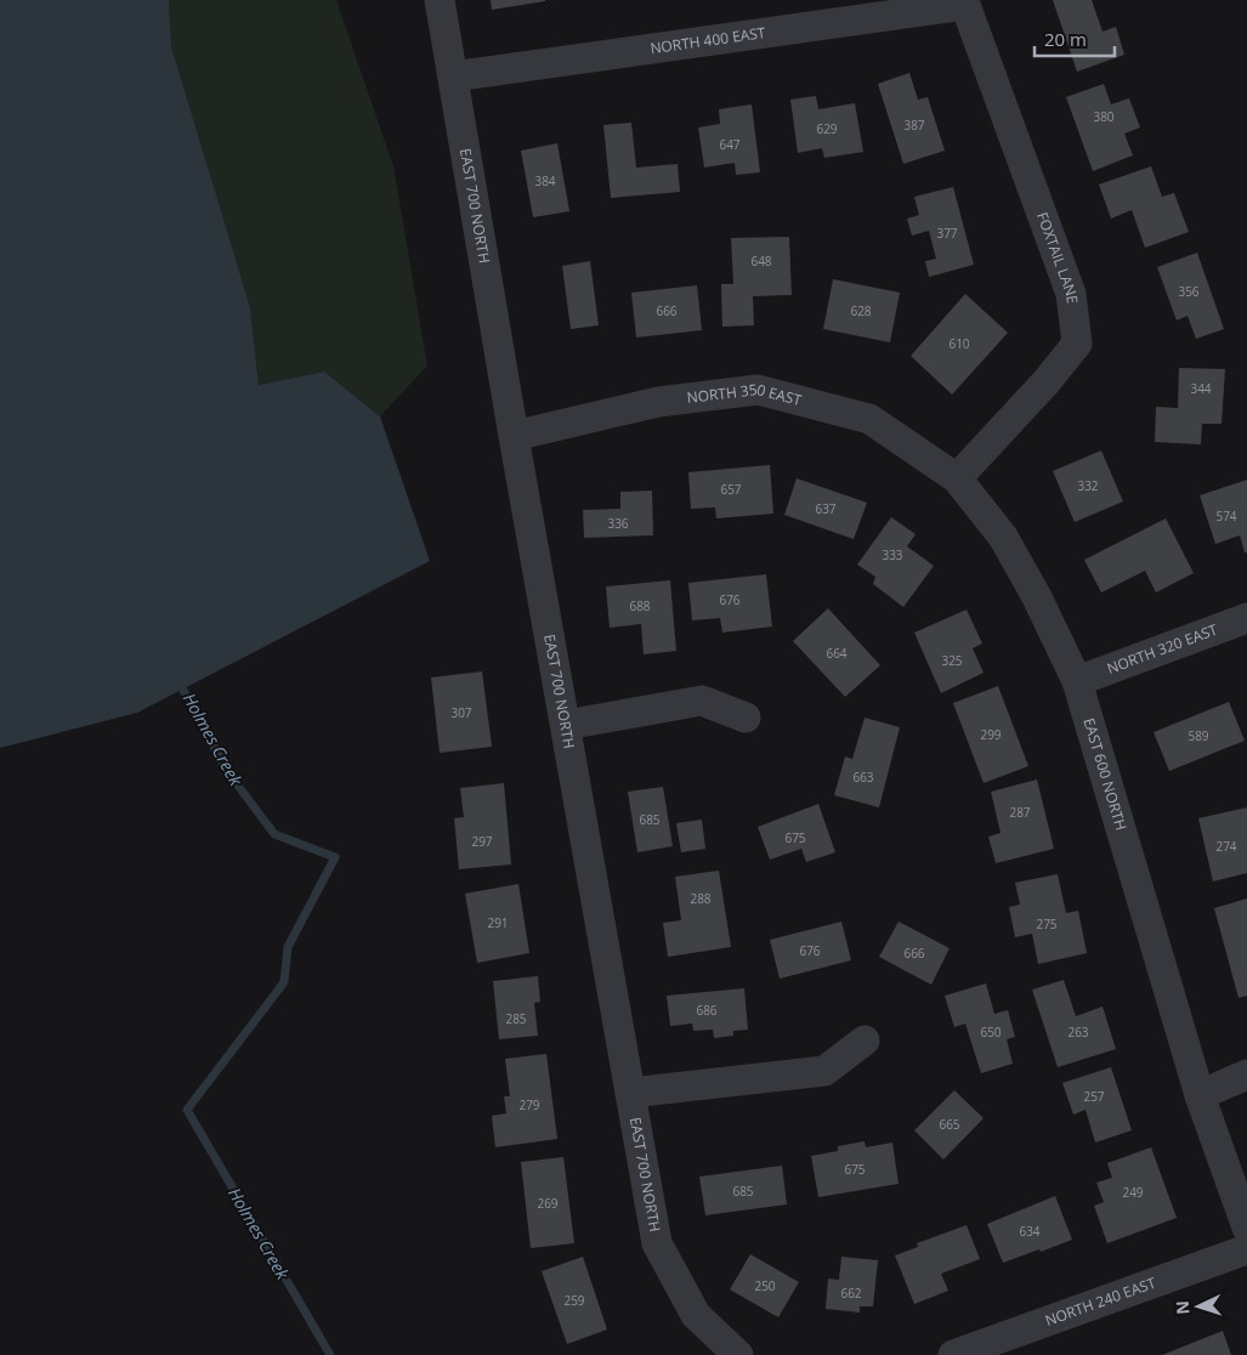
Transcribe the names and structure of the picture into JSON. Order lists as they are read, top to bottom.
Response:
{
  "streets": {
    "street": [
      "NORTH 400 EAST",
      "EAST 700 NORTH",
      "FOXTAIL LANE",
      "NORTH 350 EAST",
      "NORTH 320 EAST",
      "EAST 600 NORTH",
      "NORTH 240 EAST"
    ]
  },
  "crossings": [
    ["NORTH 400 EAST", "EAST 700 NORTH"],
    ["NORTH 400 EAST", "FOXTAIL LANE"],
    ["EAST 700 NORTH", "NORTH 350 EAST"],
    ["FOXTAIL LANE", "NORTH 350 EAST"],
    ["FOXTAIL LANE", "EAST 600 NORTH"],
    ["NORTH 350 EAST", "EAST 600 NORTH"],
    ["NORTH 320 EAST", "EAST 600 NORTH"]
  ],
  "water": ["Holmes Creek"],
  "house_numbers": [
    "380",
    "387",
    "629",
    "647",
    "384",
    "377",
    "648",
    "356",
    "666",
    "628",
    "610",
    "344",
    "332",
    "657",
    "637",
    "574",
    "336",
    "333",
    "676",
    "688",
    "664",
    "325",
    "307",
    "299",
    "589",
    "663",
    "287",
    "685",
    "675",
    "297",
    "274",
    "288",
    "291",
    "275",
    "676",
    "666",
    "686",
    "285",
    "650",
    "263",
    "257",
    "279",
    "665",
    "675",
    "685",
    "249",
    "269",
    "634",
    "250",
    "662",
    "259"
  ],
  "scale_bar": "20 m",
  "north": "left"
}
